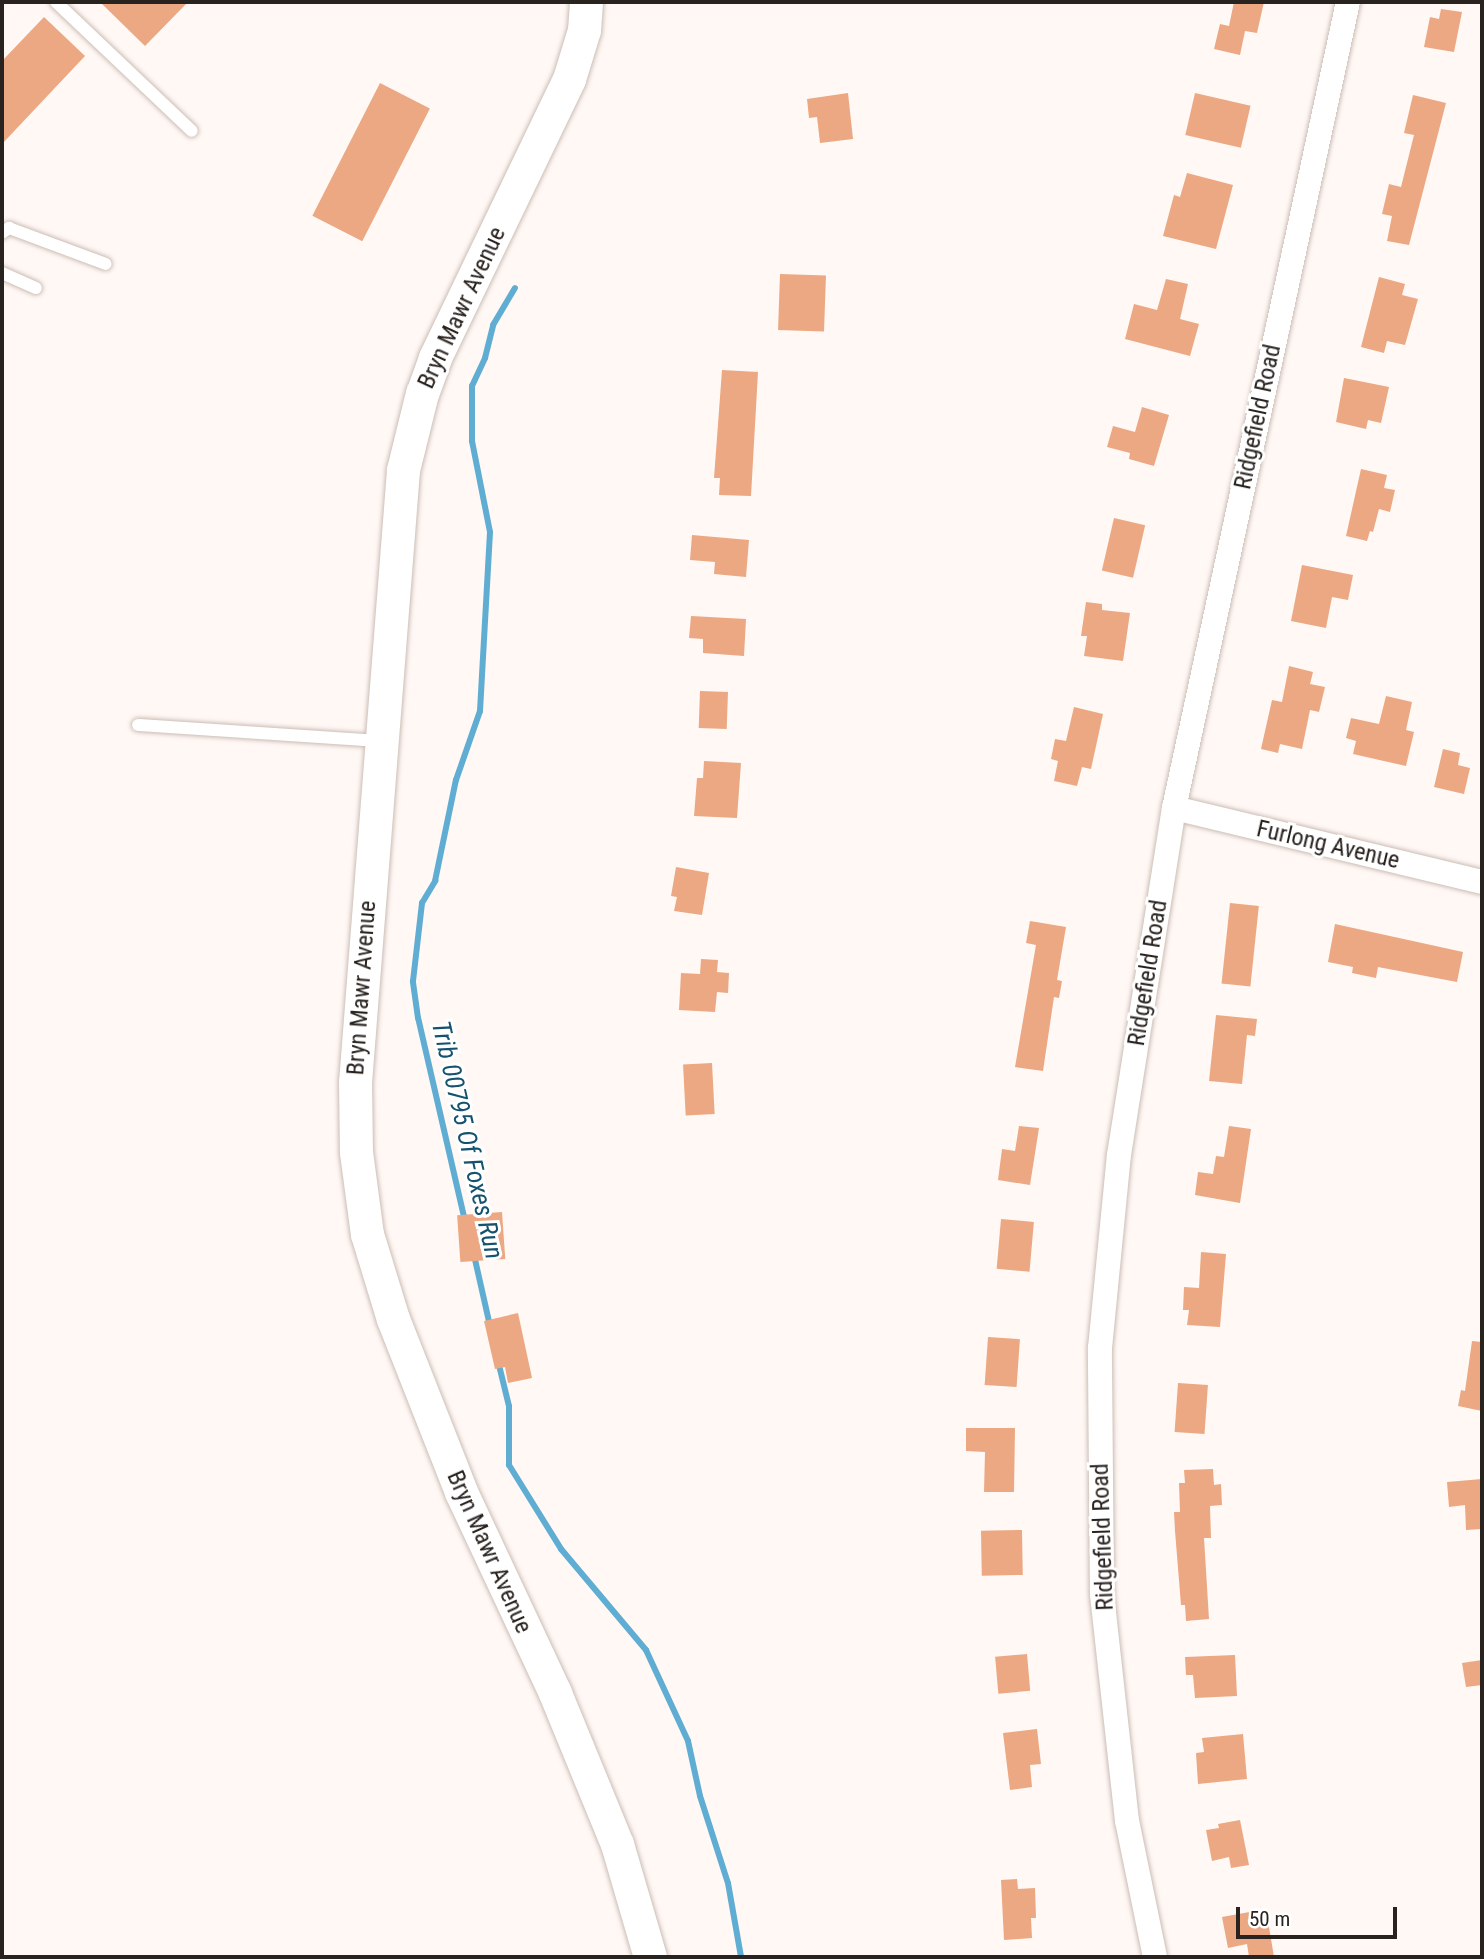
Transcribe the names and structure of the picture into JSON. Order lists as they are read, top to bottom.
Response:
{
  "streets": {
    "main road": ["Bryn Mawr Avenue"],
    "street": ["Ridgefield Road", "Furlong Avenue"]
  },
  "crossings": [
    ["Ridgefield Road", "Furlong Avenue"]
  ],
  "water": ["Trib 00795 Of Foxes Run"],
  "scale_bar": "50 m"
}
